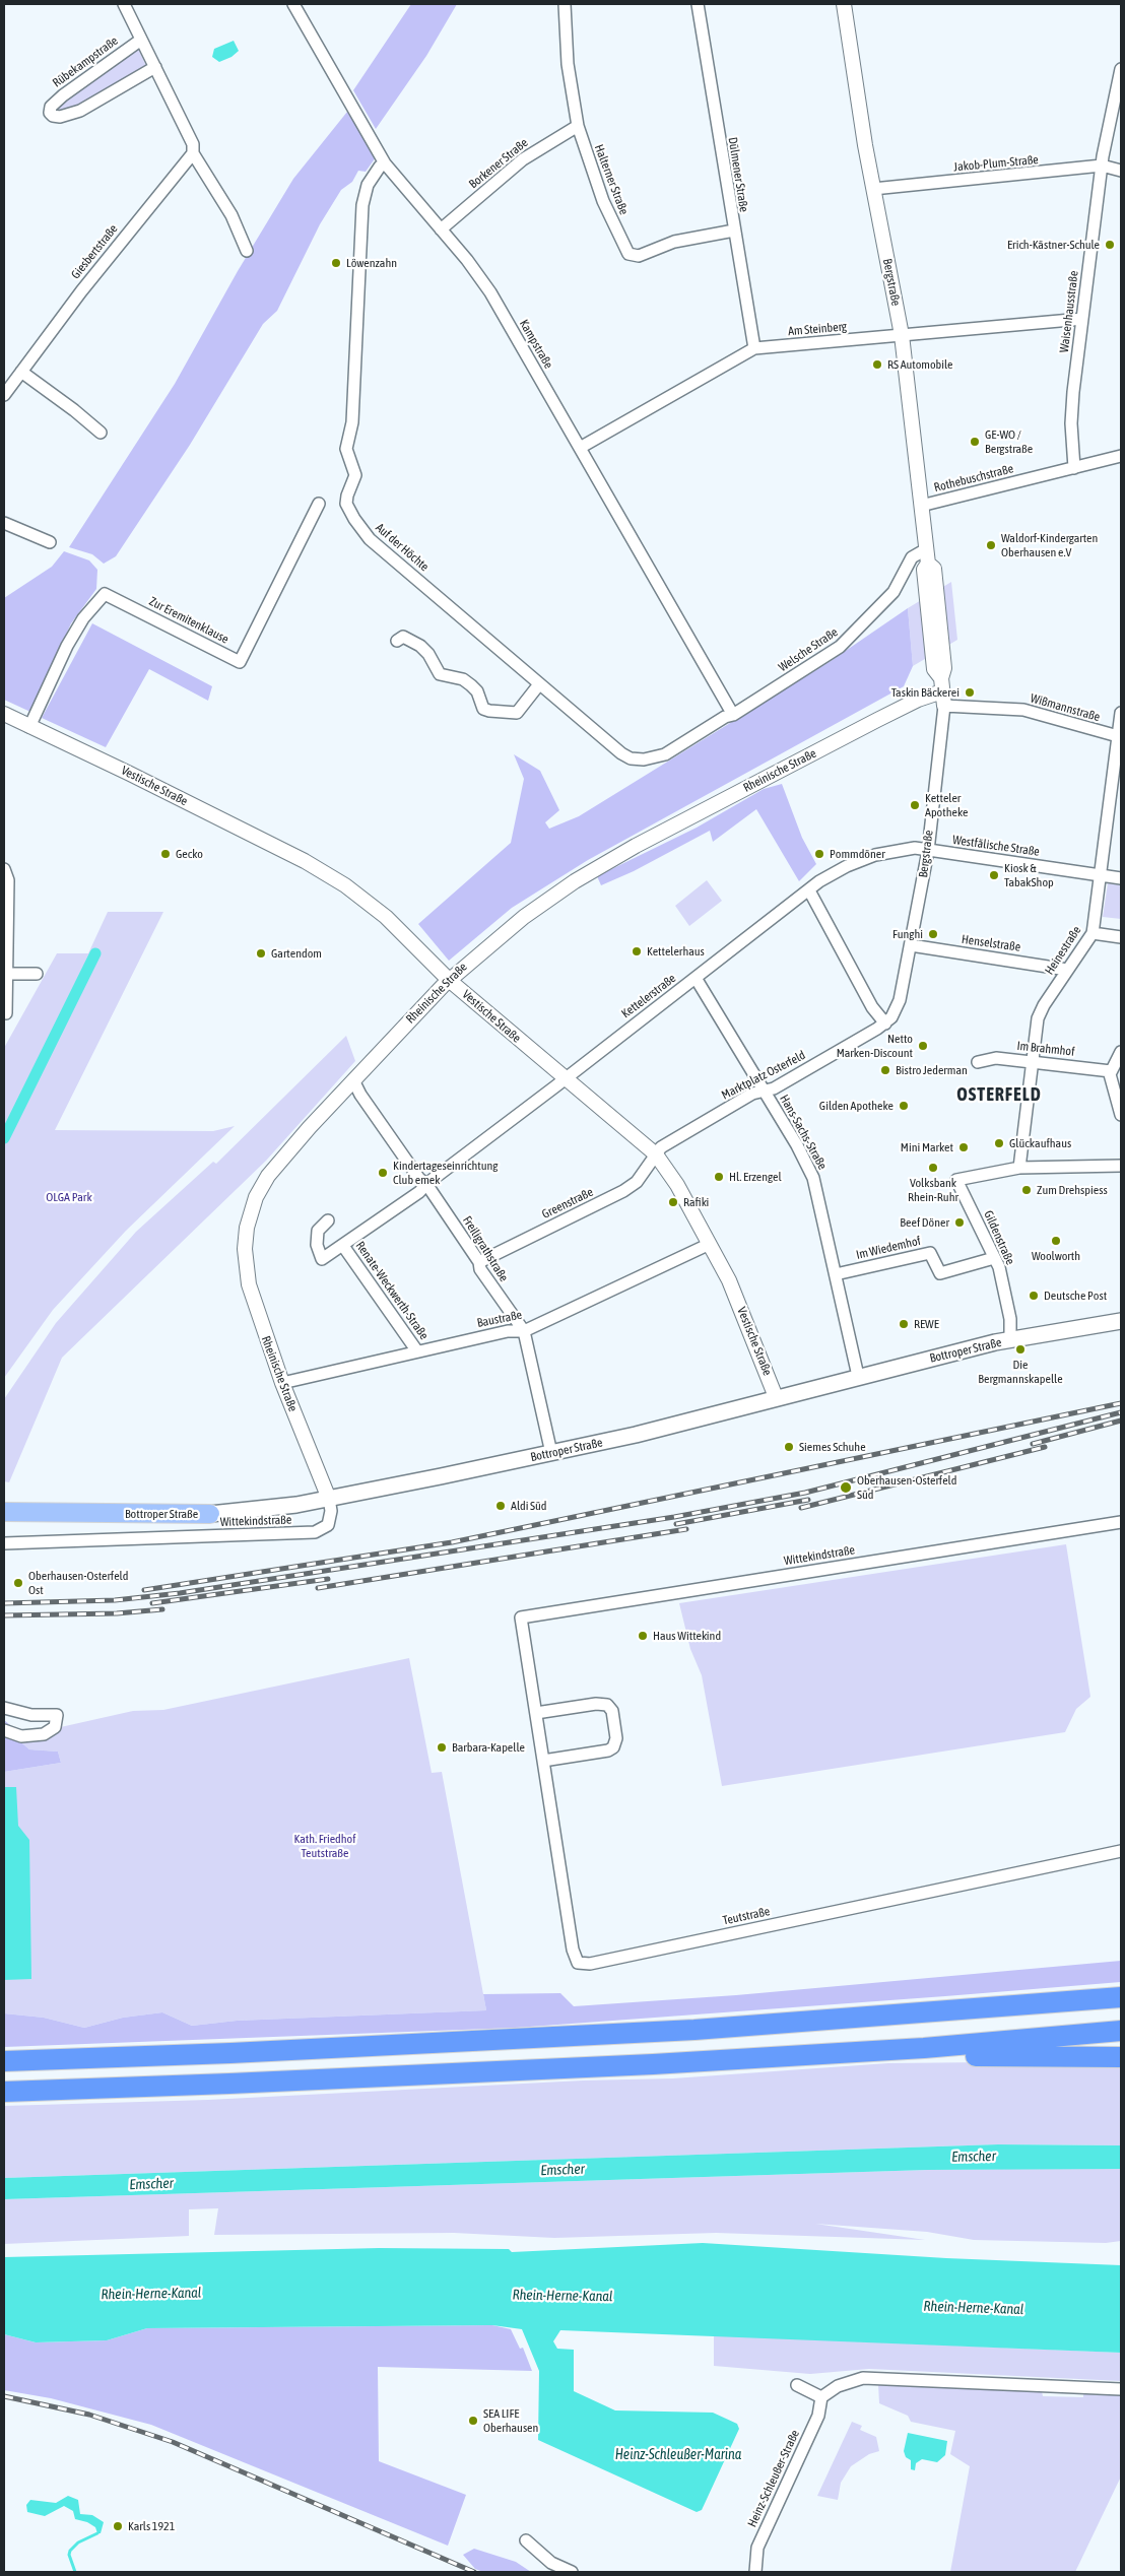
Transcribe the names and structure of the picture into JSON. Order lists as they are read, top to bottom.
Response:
{
  "streets": {
    "main road": ["Bottroper Straße"],
    "street": [
      "Rübekampstraße",
      "Borkener Straße",
      "Jakob-Plum-Straße",
      "Dülmener Straße",
      "Halterner Straße",
      "Giesbertstraße",
      "Bergstraße",
      "Waisenhausstraße",
      "Am Steinberg",
      "Kampstraße",
      "Rothebuschstraße",
      "Auf der Höchte",
      "Zur Eremitenklause",
      "Welsche Straße",
      "Wißmannstraße",
      "Rheinische Straße",
      "Vestische Straße",
      "Westfälische Straße",
      "Henselstraße",
      "Heinestraße",
      "Kettelerstraße",
      "Im Brahmhof",
      "Marktplatz Osterfeld",
      "Hans-Sachs-Straße",
      "Greenstraße",
      "Gildenstraße",
      "Im Wiedemhof",
      "Freiligrathstraße",
      "Renate-Weckwerth-Straße",
      "Baustraße",
      "Wittekindstraße",
      "Teutstraße",
      "Heinz-Schleußer-Straße"
    ]
  },
  "crossings": [
    ["Borkener Straße", "Halterner Straße"],
    ["Borkener Straße", "Kampstraße"],
    ["Jakob-Plum-Straße", "Bergstraße"],
    ["Jakob-Plum-Straße", "Waisenhausstraße"],
    ["Dülmener Straße", "Halterner Straße"],
    ["Dülmener Straße", "Am Steinberg"],
    ["Bergstraße", "Am Steinberg"],
    ["Bergstraße", "Rothebuschstraße"],
    ["Bergstraße", "Welsche Straße"],
    ["Bergstraße", "Wißmannstraße"],
    ["Bergstraße", "Rheinische Straße"],
    ["Bergstraße", "Westfälische Straße"],
    ["Bergstraße", "Henselstraße"],
    ["Bergstraße", "Kettelerstraße"],
    ["Bergstraße", "Marktplatz Osterfeld"],
    ["Waisenhausstraße", "Am Steinberg"],
    ["Waisenhausstraße", "Rothebuschstraße"],
    ["Am Steinberg", "Kampstraße"],
    ["Kampstraße", "Auf der Höchte"],
    ["Kampstraße", "Welsche Straße"],
    ["Auf der Höchte", "Welsche Straße"],
    ["Zur Eremitenklause", "Vestische Straße"],
    ["Wißmannstraße", "Heinestraße"],
    ["Rheinische Straße", "Vestische Straße"],
    ["Rheinische Straße", "Freiligrathstraße"],
    ["Rheinische Straße", "Baustraße"],
    ["Rheinische Straße", "Bottroper Straße"],
    ["Rheinische Straße", "Wittekindstraße"],
    ["Vestische Straße", "Kettelerstraße"],
    ["Vestische Straße", "Marktplatz Osterfeld"],
    ["Vestische Straße", "Greenstraße"],
    ["Vestische Straße", "Baustraße"],
    ["Vestische Straße", "Bottroper Straße"],
    ["Westfälische Straße", "Heinestraße"],
    ["Westfälische Straße", "Kettelerstraße"],
    ["Henselstraße", "Heinestraße"],
    ["Heinestraße", "Im Brahmhof"],
    ["Heinestraße", "Gildenstraße"],
    ["Kettelerstraße", "Hans-Sachs-Straße"],
    ["Kettelerstraße", "Freiligrathstraße"],
    ["Kettelerstraße", "Renate-Weckwerth-Straße"],
    ["Marktplatz Osterfeld", "Hans-Sachs-Straße"],
    ["Marktplatz Osterfeld", "Greenstraße"],
    ["Hans-Sachs-Straße", "Im Wiedemhof"],
    ["Hans-Sachs-Straße", "Bottroper Straße"],
    ["Greenstraße", "Freiligrathstraße"],
    ["Gildenstraße", "Im Wiedemhof"],
    ["Gildenstraße", "Bottroper Straße"],
    ["Freiligrathstraße", "Renate-Weckwerth-Straße"],
    ["Freiligrathstraße", "Baustraße"],
    ["Freiligrathstraße", "Bottroper Straße"],
    ["Renate-Weckwerth-Straße", "Baustraße"],
    ["Bottroper Straße", "Wittekindstraße"],
    ["Wittekindstraße", "Teutstraße"]
  ],
  "districts": ["OSTERFELD"],
  "water": ["Emscher", "Rhein-Herne-Kanal", "Heinz-Schleußer-Marina"],
  "parks": ["OLGA Park", "Kath. Friedhof Teutstraße"],
  "places": [
    "Erich-Kästner-Schule",
    "Löwenzahn",
    "RS Automobile",
    "GE-WO / Bergstraße",
    "Waldorf-Kindergarten Oberhausen e.V",
    "Taskin Bäckerei",
    "Ketteler Apotheke",
    "Gecko",
    "Pommdöner",
    "Kiosk & TabakShop",
    "Funghi",
    "Kettelerhaus",
    "Gartendom",
    "Netto Marken-Discount",
    "Bistro Jederman",
    "Gilden Apotheke",
    "Glückaufhaus",
    "Mini Market",
    "Volksbank Rhein-Ruhr",
    "Kindertageseinrichtung Club emek",
    "Hl. Erzengel",
    "Zum Drehspiess",
    "Rafiki",
    "Beef Döner",
    "Woolworth",
    "Deutsche Post",
    "REWE",
    "Die Bergmannskapelle",
    "Siemes Schuhe",
    "Oberhausen-Osterfeld Süd",
    "Aldi Süd",
    "Oberhausen-Osterfeld Ost",
    "Haus Wittekind",
    "Barbara-Kapelle",
    "SEA LIFE Oberhausen",
    "Karls 1921"
  ]
}
